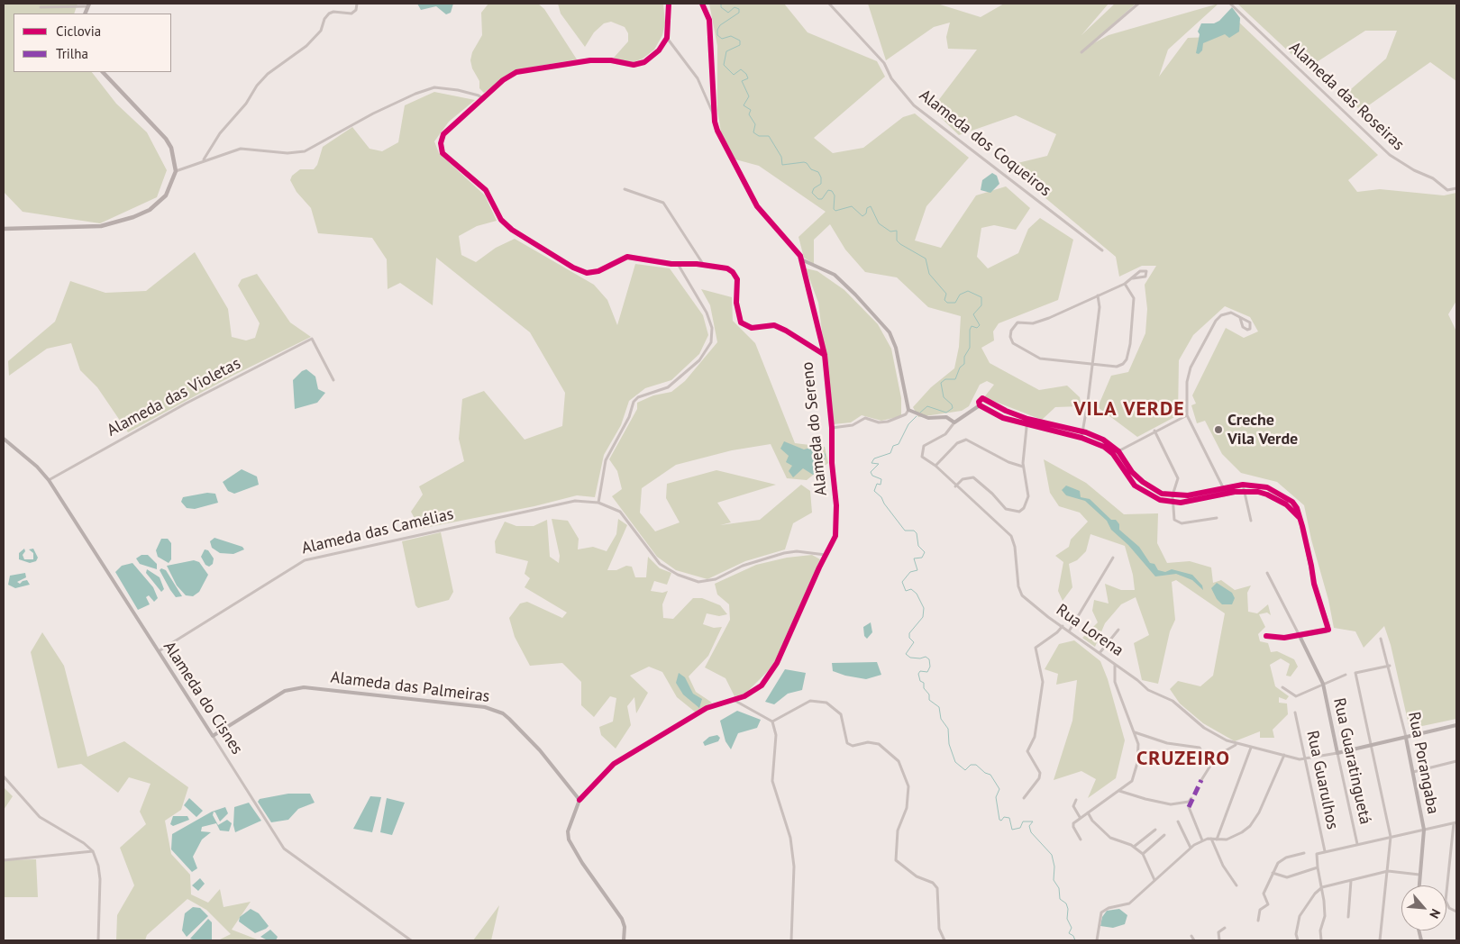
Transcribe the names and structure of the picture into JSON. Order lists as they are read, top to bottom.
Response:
{
  "streets": {
    "street": [
      "Alameda das Roseiras",
      "Alameda dos Coqueiros",
      "Alameda das Violetas",
      "Alameda do Sereno",
      "Alameda das Camélias",
      "Rua Lorena",
      "Alameda das Palmeiras",
      "Alameda do Cisnes",
      "Rua Guaratinguetá",
      "Rua Porangaba",
      "Rua Guarulhos"
    ]
  },
  "crossings": [
    ["Alameda das Violetas", "Alameda do Cisnes"],
    ["Alameda do Sereno", "Alameda das Camélias"],
    ["Alameda do Sereno", "Alameda das Palmeiras"],
    ["Alameda das Camélias", "Alameda do Cisnes"],
    ["Rua Lorena", "Rua Guarulhos"],
    ["Alameda das Palmeiras", "Alameda do Cisnes"]
  ],
  "districts": ["VILA VERDE", "CRUZEIRO"],
  "places": ["Creche Vila Verde"],
  "legend": ["Ciclovia", "Trilha"],
  "north": "bottom right"
}
